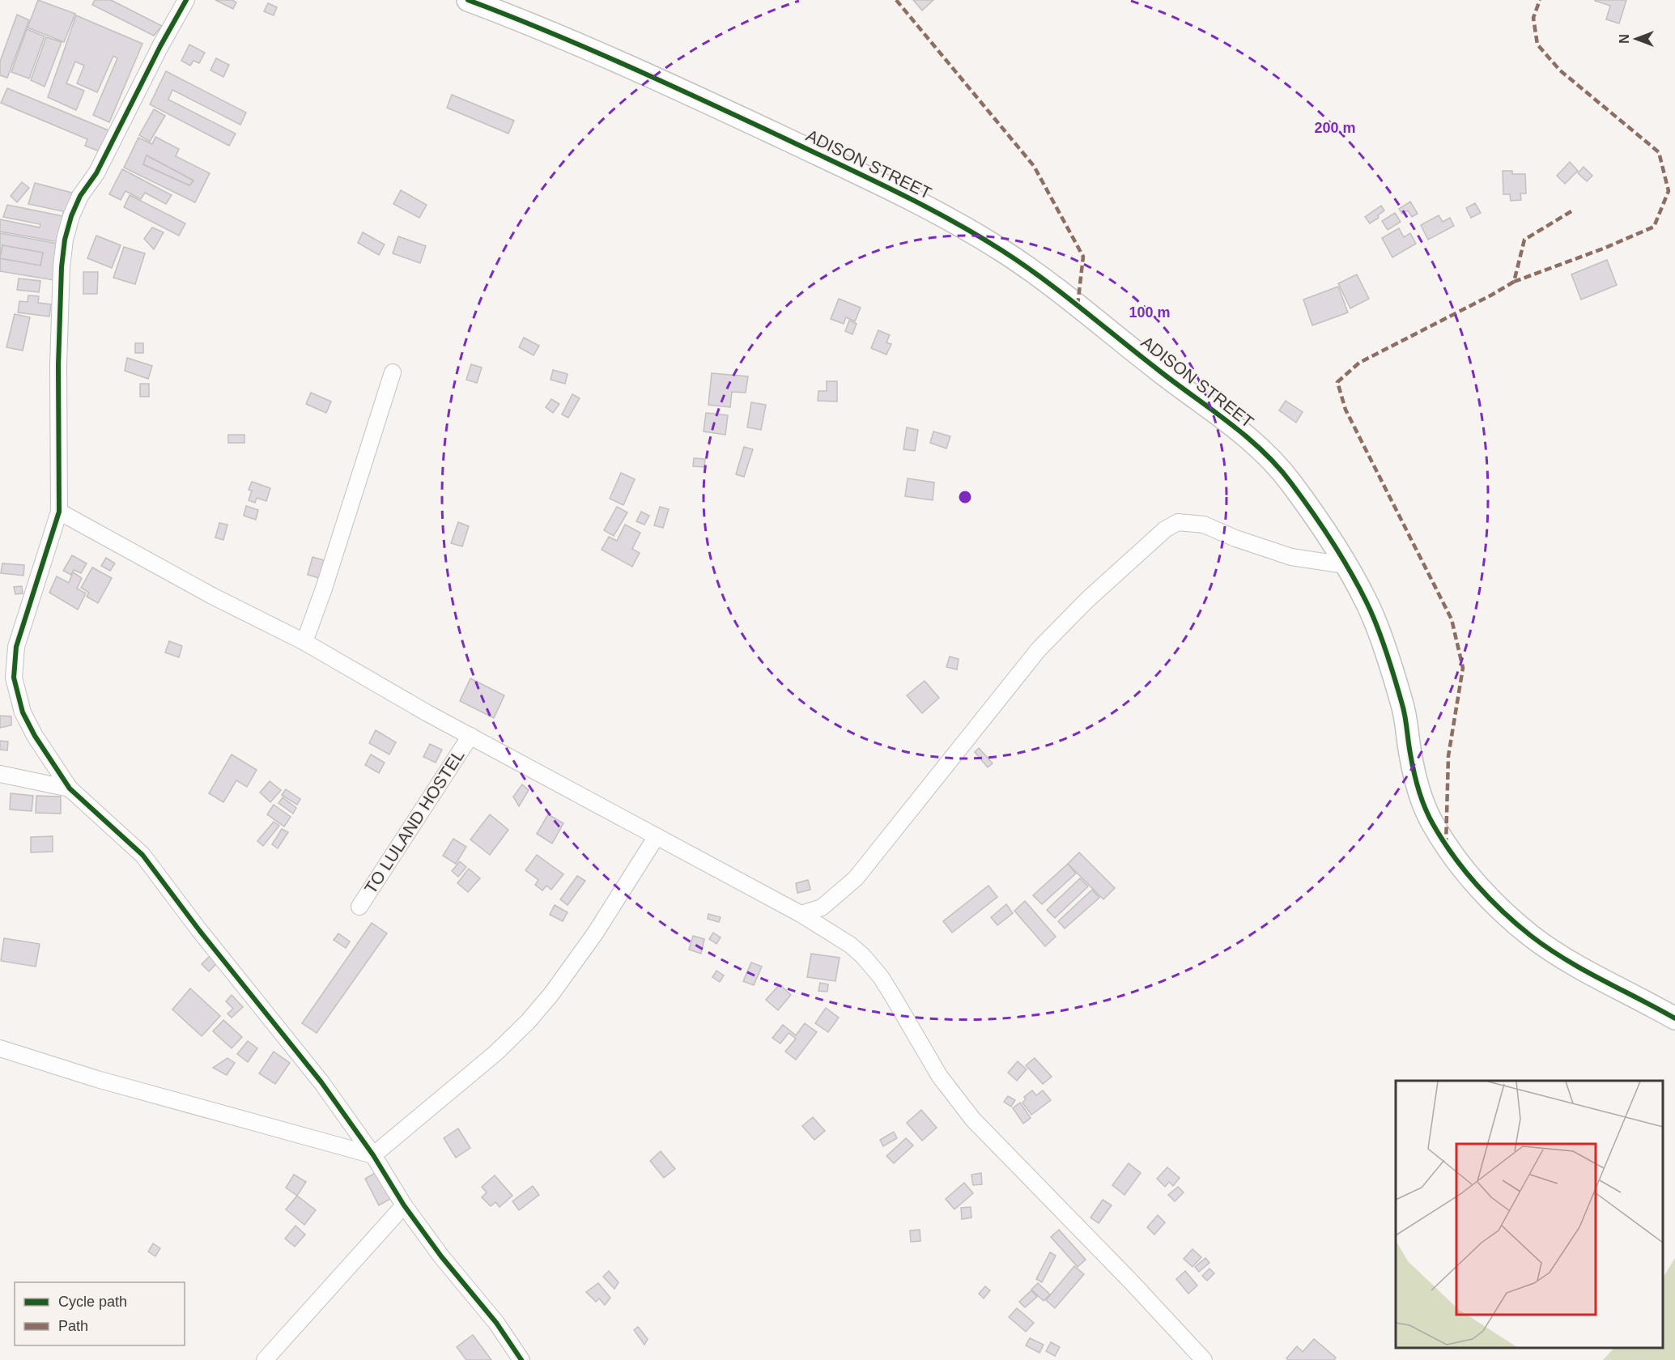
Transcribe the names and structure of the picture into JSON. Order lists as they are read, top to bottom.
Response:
{
  "streets": {
    "street": ["ADISON STREET", "TO LULAND HOSTEL"]
  },
  "legend": ["Cycle path", "Path"],
  "north": "left",
  "rings": ["200 m", "100 m"]
}
